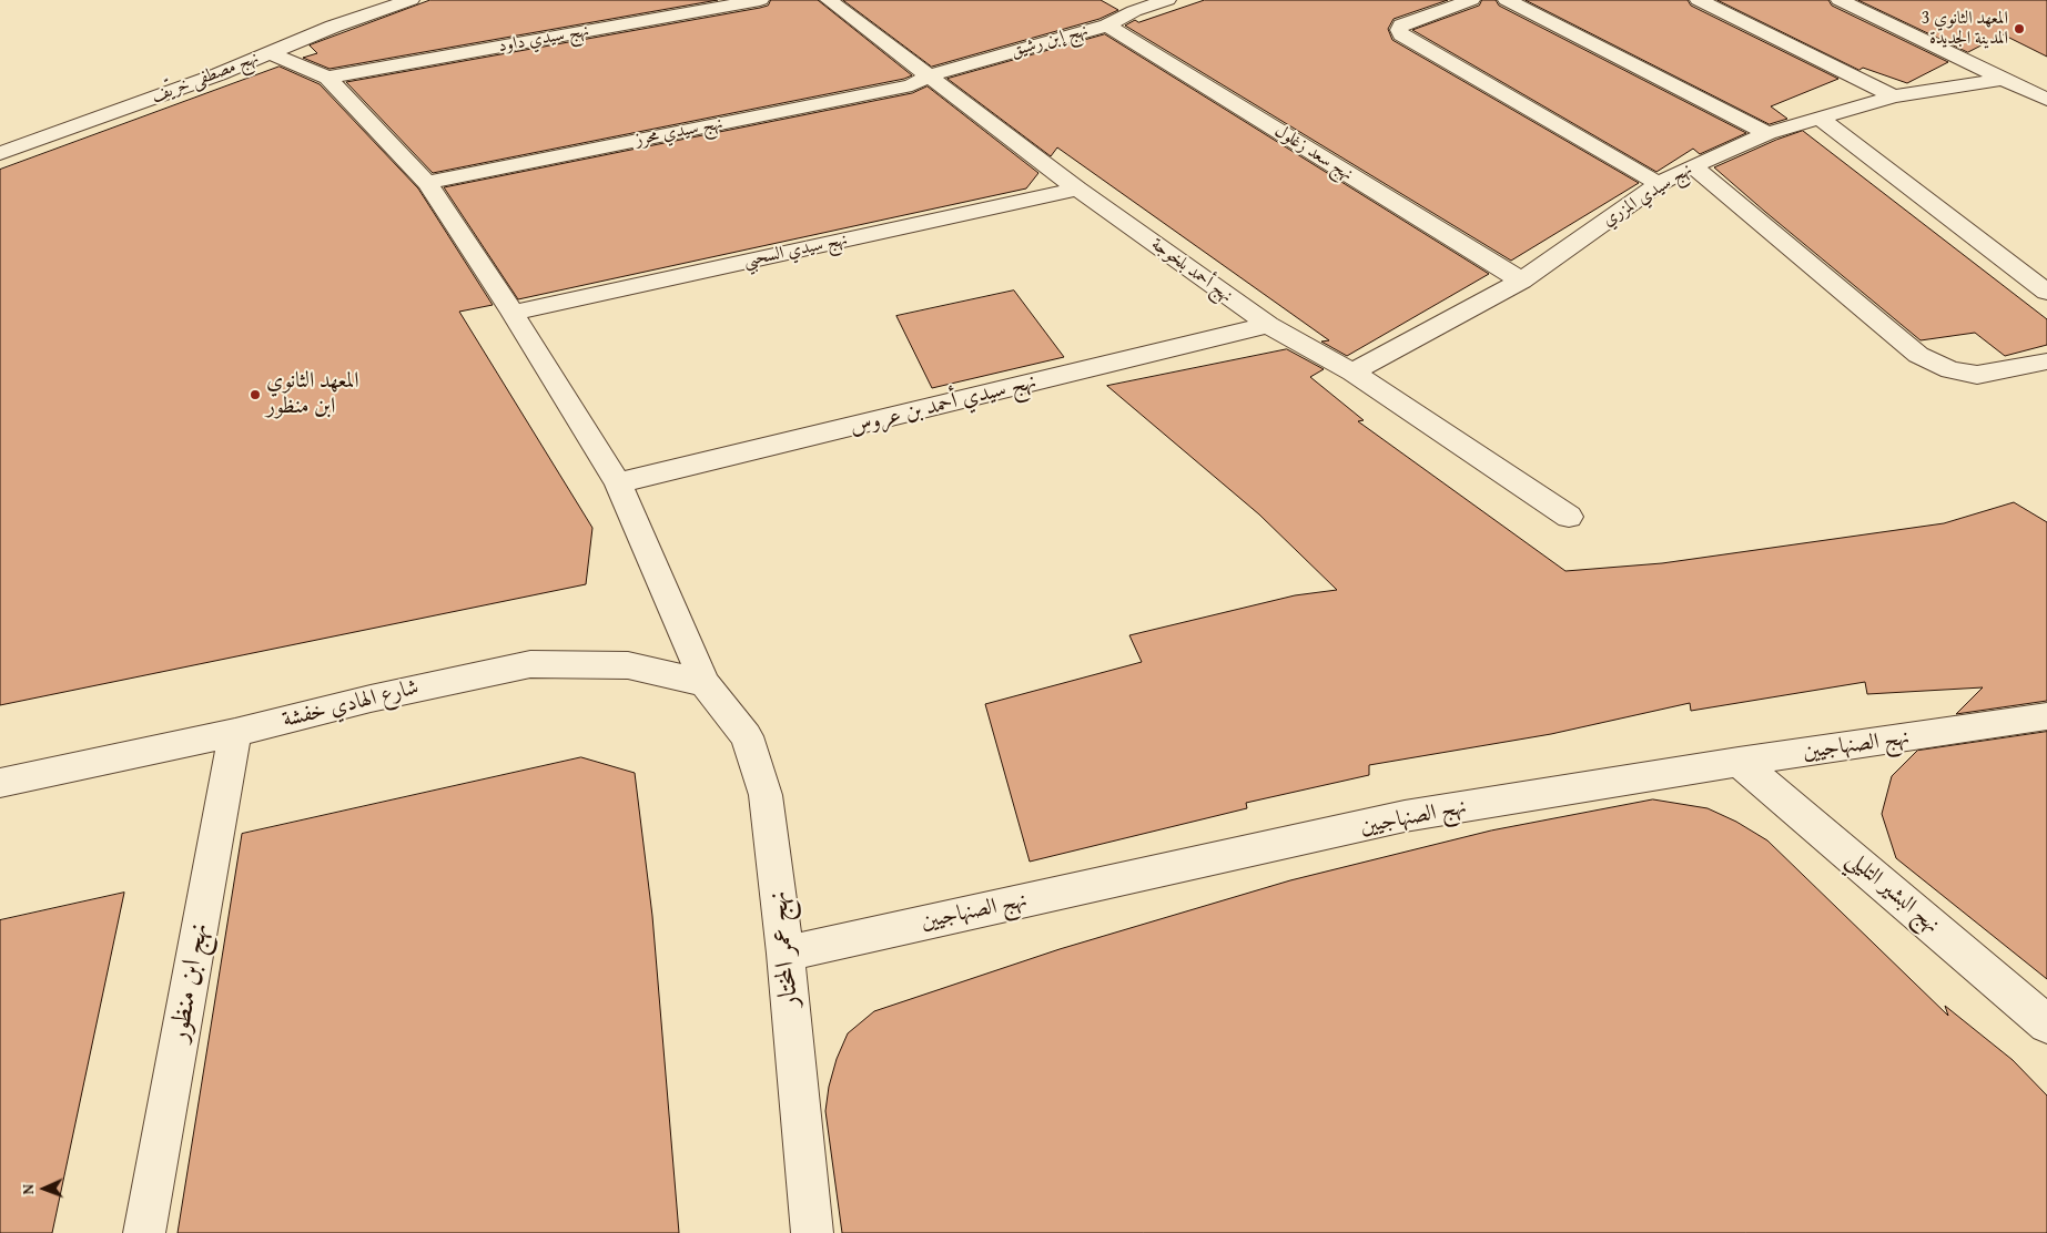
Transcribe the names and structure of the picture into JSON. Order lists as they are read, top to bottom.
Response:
{
  "streets": {
    "street": [
      "نهج سيدي داود",
      "نهج إبن رشيق",
      "نهج مصطفى خريّف",
      "نهج سيدي محرز",
      "نهج سعد زغلول",
      "نهج سيدي المزري",
      "نهج سيدي السحبي",
      "نهج أحمد بلخوجة",
      "نهج سيدي أحمد بن عروس",
      "شارع الهادي خفشة",
      "نهج الصنهاجيين",
      "نهج البشير التليلي",
      "نهج عمر المختار",
      "نهج ابن منظور"
    ]
  },
  "crossings": [
    ["نهج سيدي داود", "نهج عمر المختار"],
    ["نهج إبن رشيق", "نهج سيدي محرز"],
    ["نهج إبن رشيق", "نهج سعد زغلول"],
    ["نهج إبن رشيق", "نهج أحمد بلخوجة"],
    ["نهج سيدي محرز", "نهج أحمد بلخوجة"],
    ["نهج سيدي محرز", "نهج عمر المختار"],
    ["نهج سعد زغلول", "نهج سيدي المزري"],
    ["نهج سيدي المزري", "نهج أحمد بلخوجة"],
    ["نهج سيدي السحبي", "نهج أحمد بلخوجة"],
    ["نهج سيدي السحبي", "نهج عمر المختار"],
    ["نهج أحمد بلخوجة", "نهج سيدي أحمد بن عروس"],
    ["نهج سيدي أحمد بن عروس", "نهج عمر المختار"],
    ["شارع الهادي خفشة", "نهج عمر المختار"],
    ["شارع الهادي خفشة", "نهج ابن منظور"],
    ["نهج الصنهاجيين", "نهج البشير التليلي"],
    ["نهج الصنهاجيين", "نهج عمر المختار"]
  ],
  "places": ["3 المعهد الثانوي المدينة الجديدة", "المعهد الثانوي ابن منظور"],
  "north": "left"
}
